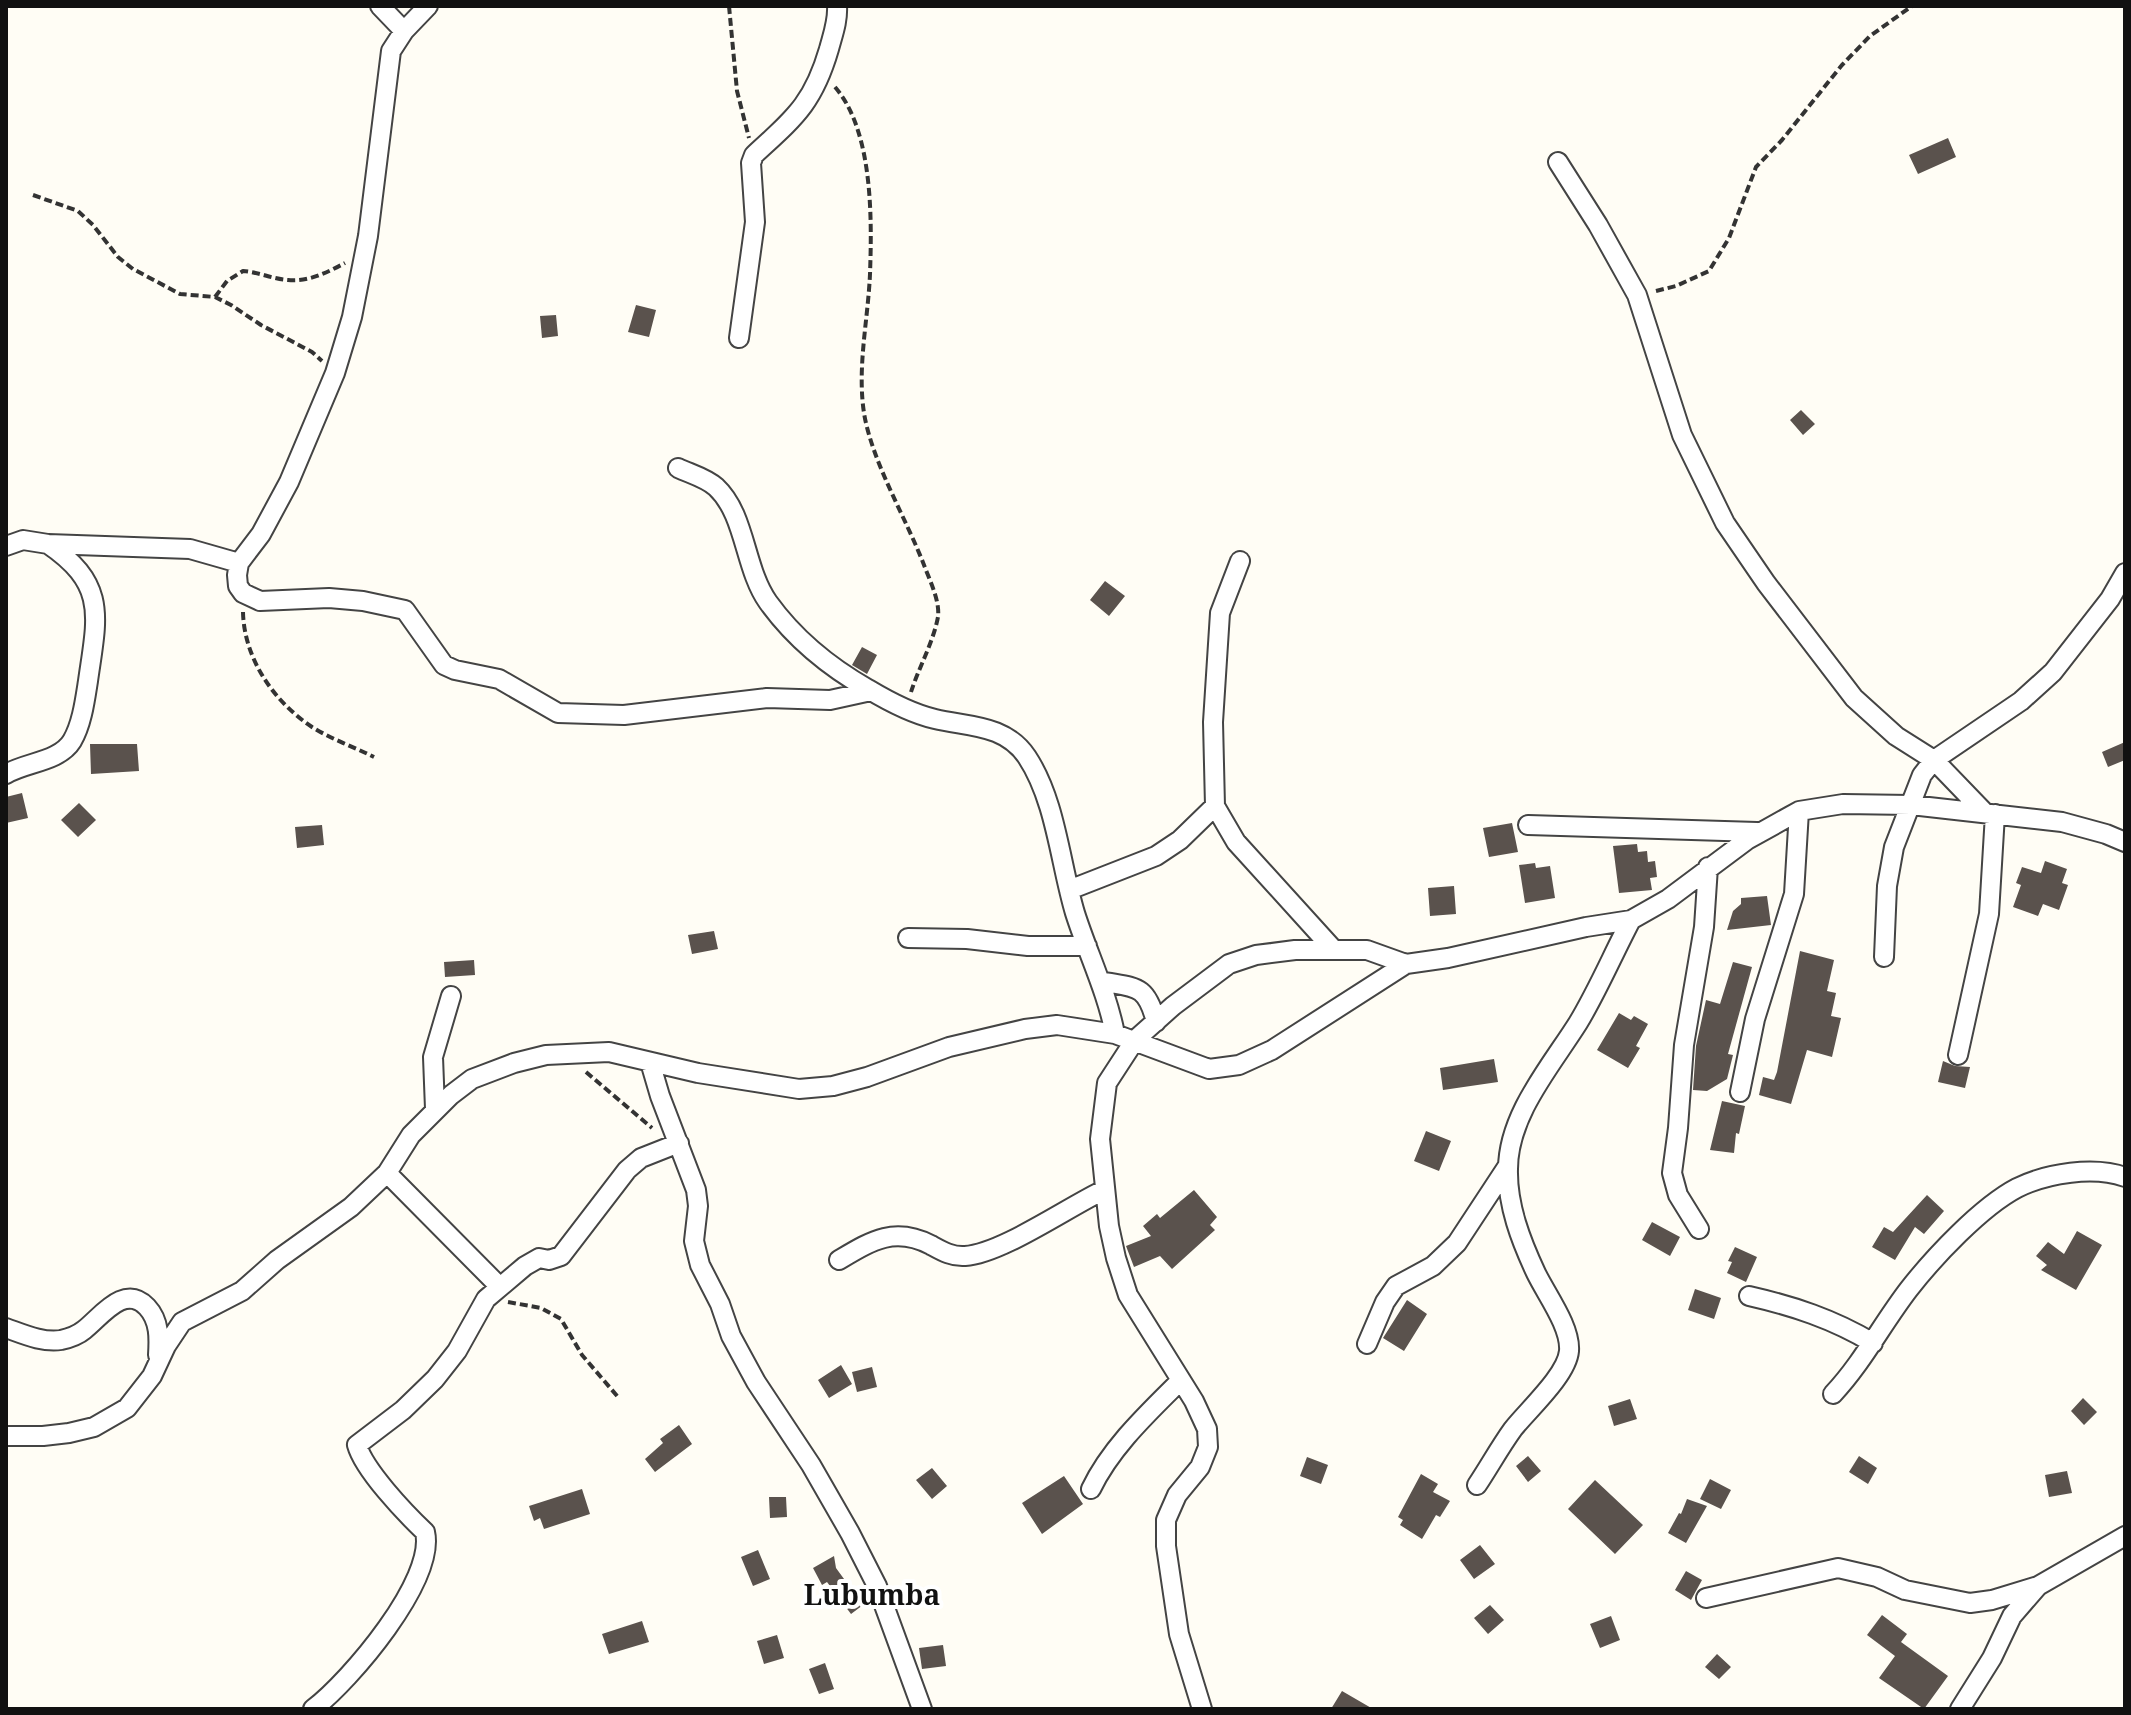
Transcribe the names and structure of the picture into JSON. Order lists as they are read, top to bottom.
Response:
{
  "districts": ["Lubumba"]
}
